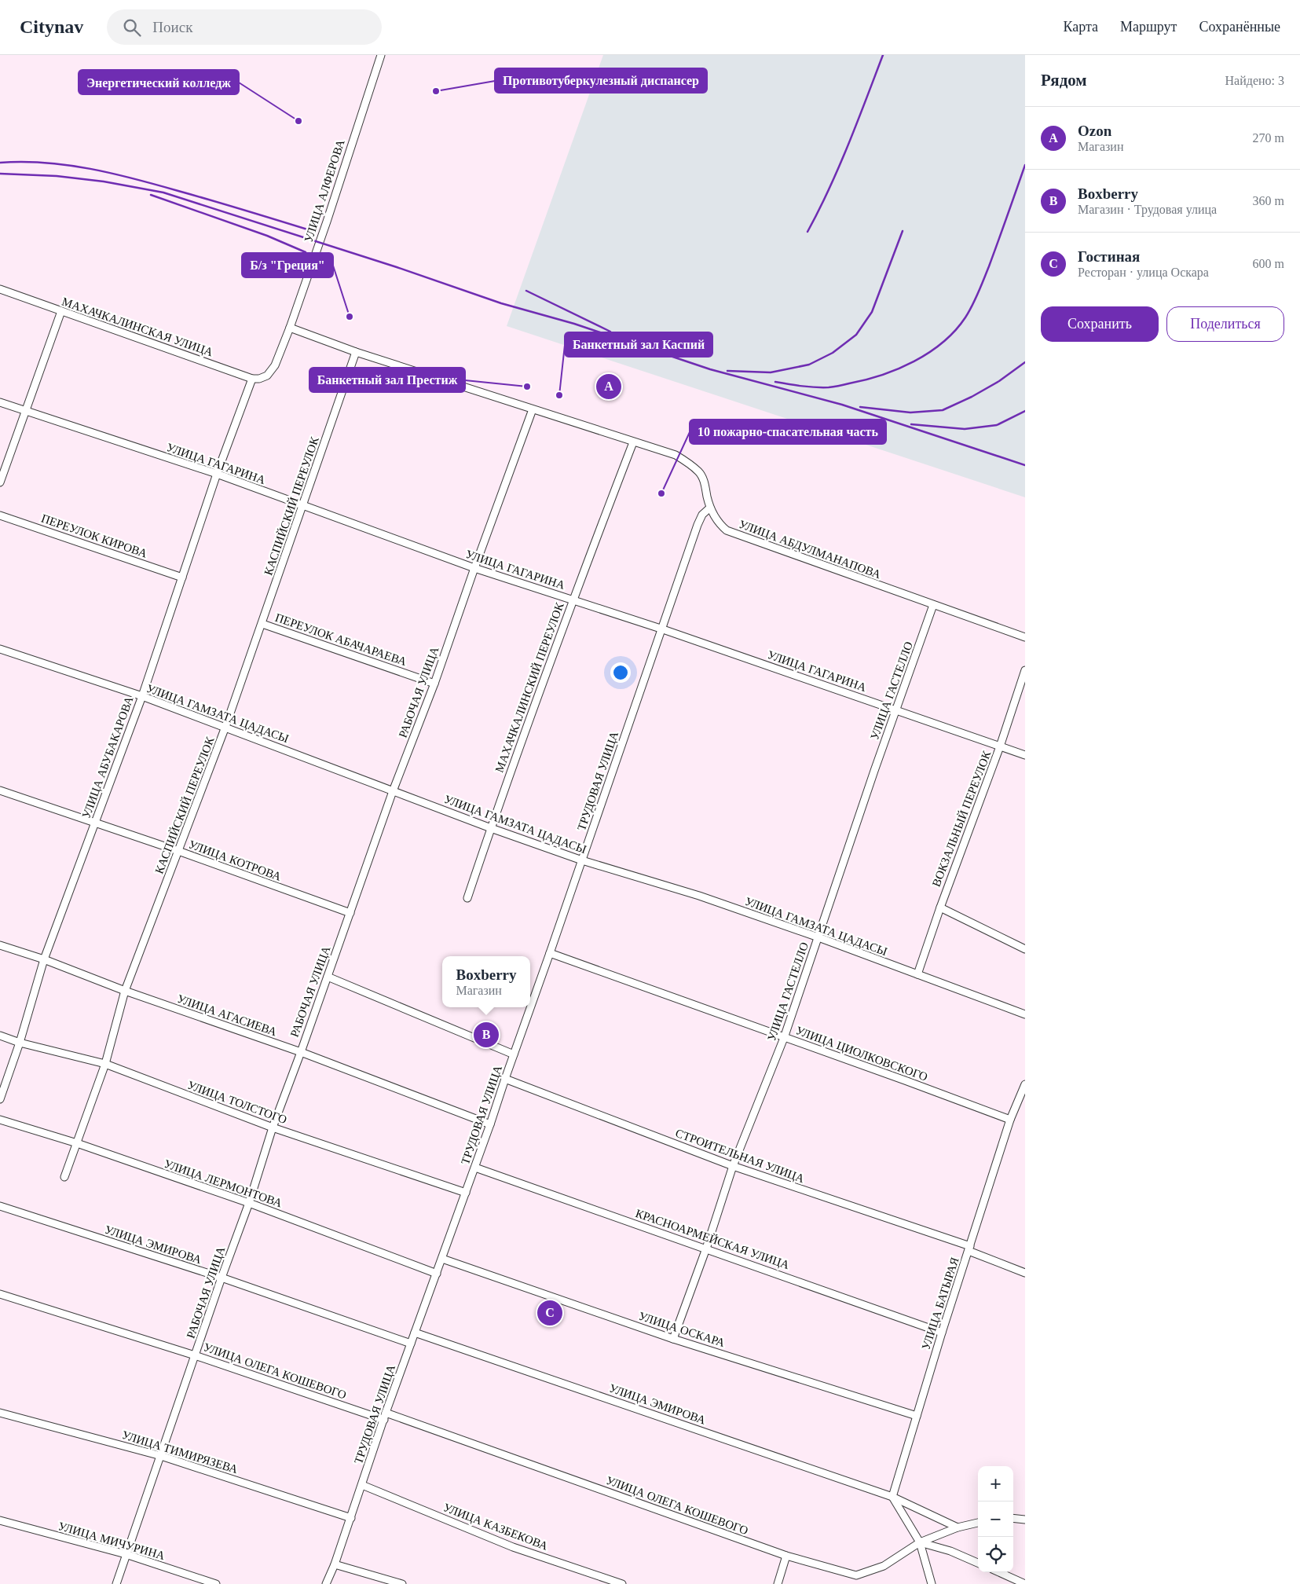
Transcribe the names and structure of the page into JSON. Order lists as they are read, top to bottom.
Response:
{
  "streets": {
    "street": [
      "УЛИЦА АЛФЕРОВА",
      "МАХАЧКАЛИНСКАЯ УЛИЦА",
      "УЛИЦА ГАГАРИНА",
      "КАСПИЙСКИЙ ПЕРЕУЛОК",
      "ПЕРЕУЛОК КИРОВА",
      "УЛИЦА АБДУЛМАНАПОВА",
      "ПЕРЕУЛОК АБАЧАРАЕВА",
      "МАХАЧКАЛИНСКИЙ ПЕРЕУЛОК",
      "УЛИЦА ГАСТЕЛЛО",
      "РАБОЧАЯ УЛИЦА",
      "УЛИЦА ГАМЗАТА ЦАДАСЫ",
      "УЛИЦА АБУБАКАРОВА",
      "ТРУДОВАЯ УЛИЦА",
      "ВОКЗАЛЬНЫЙ ПЕРЕУЛОК",
      "УЛИЦА КОТРОВА",
      "УЛИЦА АГАСИЕВА",
      "УЛИЦА ЦИОЛКОВСКОГО",
      "УЛИЦА ТОЛСТОГО",
      "СТРОИТЕЛЬНАЯ УЛИЦА",
      "УЛИЦА ЛЕРМОНТОВА",
      "КРАСНОАРМЕЙСКАЯ УЛИЦА",
      "УЛИЦА ЭМИРОВА",
      "УЛИЦА БАТЫРАЯ",
      "УЛИЦА ОСКАРА",
      "УЛИЦА ОЛЕГА КОШЕВОГО",
      "УЛИЦА ТИМИРЯЗЕВА",
      "УЛИЦА КАЗБЕКОВА",
      "УЛИЦА МИЧУРИНА"
    ]
  },
  "crossings": [
    ["УЛИЦА АЛФЕРОВА", "МАХАЧКАЛИНСКАЯ УЛИЦА"],
    ["УЛИЦА АЛФЕРОВА", "УЛИЦА АБДУЛМАНАПОВА"],
    ["УЛИЦА АЛФЕРОВА", "УЛИЦА АБУБАКАРОВА"],
    ["МАХАЧКАЛИНСКАЯ УЛИЦА", "УЛИЦА АБУБАКАРОВА"],
    ["УЛИЦА ГАГАРИНА", "КАСПИЙСКИЙ ПЕРЕУЛОК"],
    ["УЛИЦА ГАГАРИНА", "МАХАЧКАЛИНСКИЙ ПЕРЕУЛОК"],
    ["УЛИЦА ГАГАРИНА", "УЛИЦА ГАСТЕЛЛО"],
    ["УЛИЦА ГАГАРИНА", "РАБОЧАЯ УЛИЦА"],
    ["УЛИЦА ГАГАРИНА", "УЛИЦА АБУБАКАРОВА"],
    ["УЛИЦА ГАГАРИНА", "ТРУДОВАЯ УЛИЦА"],
    ["УЛИЦА ГАГАРИНА", "ВОКЗАЛЬНЫЙ ПЕРЕУЛОК"],
    ["КАСПИЙСКИЙ ПЕРЕУЛОК", "УЛИЦА АБДУЛМАНАПОВА"],
    ["КАСПИЙСКИЙ ПЕРЕУЛОК", "ПЕРЕУЛОК АБАЧАРАЕВА"],
    ["КАСПИЙСКИЙ ПЕРЕУЛОК", "УЛИЦА ГАМЗАТА ЦАДАСЫ"],
    ["КАСПИЙСКИЙ ПЕРЕУЛОК", "УЛИЦА КОТРОВА"],
    ["КАСПИЙСКИЙ ПЕРЕУЛОК", "УЛИЦА АГАСИЕВА"],
    ["КАСПИЙСКИЙ ПЕРЕУЛОК", "УЛИЦА ТОЛСТОГО"],
    ["КАСПИЙСКИЙ ПЕРЕУЛОК", "УЛИЦА ЛЕРМОНТОВА"],
    ["ПЕРЕУЛОК КИРОВА", "УЛИЦА АБУБАКАРОВА"],
    ["УЛИЦА АБДУЛМАНАПОВА", "МАХАЧКАЛИНСКИЙ ПЕРЕУЛОК"],
    ["УЛИЦА АБДУЛМАНАПОВА", "УЛИЦА ГАСТЕЛЛО"],
    ["УЛИЦА АБДУЛМАНАПОВА", "РАБОЧАЯ УЛИЦА"],
    ["УЛИЦА АБДУЛМАНАПОВА", "ТРУДОВАЯ УЛИЦА"],
    ["ПЕРЕУЛОК АБАЧАРАЕВА", "РАБОЧАЯ УЛИЦА"],
    ["МАХАЧКАЛИНСКИЙ ПЕРЕУЛОК", "УЛИЦА ГАМЗАТА ЦАДАСЫ"],
    ["УЛИЦА ГАСТЕЛЛО", "УЛИЦА ГАМЗАТА ЦАДАСЫ"],
    ["УЛИЦА ГАСТЕЛЛО", "УЛИЦА ЦИОЛКОВСКОГО"],
    ["УЛИЦА ГАСТЕЛЛО", "СТРОИТЕЛЬНАЯ УЛИЦА"],
    ["УЛИЦА ГАСТЕЛЛО", "КРАСНОАРМЕЙСКАЯ УЛИЦА"],
    ["УЛИЦА ГАСТЕЛЛО", "УЛИЦА ОСКАРА"],
    ["РАБОЧАЯ УЛИЦА", "УЛИЦА ГАМЗАТА ЦАДАСЫ"],
    ["РАБОЧАЯ УЛИЦА", "УЛИЦА КОТРОВА"],
    ["РАБОЧАЯ УЛИЦА", "УЛИЦА АГАСИЕВА"],
    ["РАБОЧАЯ УЛИЦА", "УЛИЦА ТОЛСТОГО"],
    ["РАБОЧАЯ УЛИЦА", "УЛИЦА ЛЕРМОНТОВА"],
    ["РАБОЧАЯ УЛИЦА", "УЛИЦА ЭМИРОВА"],
    ["РАБОЧАЯ УЛИЦА", "УЛИЦА ОЛЕГА КОШЕВОГО"],
    ["РАБОЧАЯ УЛИЦА", "УЛИЦА ТИМИРЯЗЕВА"],
    ["РАБОЧАЯ УЛИЦА", "УЛИЦА МИЧУРИНА"],
    ["УЛИЦА ГАМЗАТА ЦАДАСЫ", "УЛИЦА АБУБАКАРОВА"],
    ["УЛИЦА ГАМЗАТА ЦАДАСЫ", "ТРУДОВАЯ УЛИЦА"],
    ["УЛИЦА ГАМЗАТА ЦАДАСЫ", "ВОКЗАЛЬНЫЙ ПЕРЕУЛОК"],
    ["УЛИЦА АБУБАКАРОВА", "УЛИЦА КОТРОВА"],
    ["УЛИЦА АБУБАКАРОВА", "УЛИЦА АГАСИЕВА"],
    ["УЛИЦА АБУБАКАРОВА", "УЛИЦА ТОЛСТОГО"],
    ["ТРУДОВАЯ УЛИЦА", "УЛИЦА АГАСИЕВА"],
    ["ТРУДОВАЯ УЛИЦА", "УЛИЦА ЦИОЛКОВСКОГО"],
    ["ТРУДОВАЯ УЛИЦА", "УЛИЦА ТОЛСТОГО"],
    ["ТРУДОВАЯ УЛИЦА", "СТРОИТЕЛЬНАЯ УЛИЦА"],
    ["ТРУДОВАЯ УЛИЦА", "УЛИЦА ЛЕРМОНТОВА"],
    ["ТРУДОВАЯ УЛИЦА", "КРАСНОАРМЕЙСКАЯ УЛИЦА"],
    ["ТРУДОВАЯ УЛИЦА", "УЛИЦА ЭМИРОВА"],
    ["ТРУДОВАЯ УЛИЦА", "УЛИЦА ОСКАРА"],
    ["ТРУДОВАЯ УЛИЦА", "УЛИЦА ОЛЕГА КОШЕВОГО"],
    ["ТРУДОВАЯ УЛИЦА", "УЛИЦА ТИМИРЯЗЕВА"],
    ["ТРУДОВАЯ УЛИЦА", "УЛИЦА КАЗБЕКОВА"],
    ["УЛИЦА ЦИОЛКОВСКОГО", "УЛИЦА БАТЫРАЯ"],
    ["СТРОИТЕЛЬНАЯ УЛИЦА", "УЛИЦА БАТЫРАЯ"],
    ["КРАСНОАРМЕЙСКАЯ УЛИЦА", "УЛИЦА БАТЫРАЯ"],
    ["УЛИЦА ЭМИРОВА", "УЛИЦА БАТЫРАЯ"],
    ["УЛИЦА БАТЫРАЯ", "УЛИЦА ОСКАРА"]
  ],
  "places": [
    "Противотуберкулезный диспансер",
    "Энергетический колледж",
    "Б/з \"Греция\"",
    "Банкетный зал Престиж",
    "Банкетный зал Каспий",
    "10 пожарно-спасательная часть"
  ],
  "page": {
    "header": "Citynav",
    "search": "Поиск",
    "nav": ["Карта", "Маршрут", "Сохранённые"],
    "heading": ["Рядом", "Найдено: 3"],
    "list": [
      {
        "mark": "A",
        "name": "Ozon",
        "note": "Магазин",
        "value": "270 m"
      },
      {
        "mark": "B",
        "name": "Boxberry",
        "note": "Магазин · Трудовая улица",
        "value": "360 m"
      },
      {
        "mark": "C",
        "name": "Гостиная",
        "note": "Ресторан · улица Оскара",
        "value": "600 m"
      }
    ],
    "buttons": ["Сохранить", "Поделиться"],
    "pins": ["A", "B", "C"],
    "popup": ["Boxberry", "Магазин"],
    "map_buttons": ["+", "−"]
  }
}
